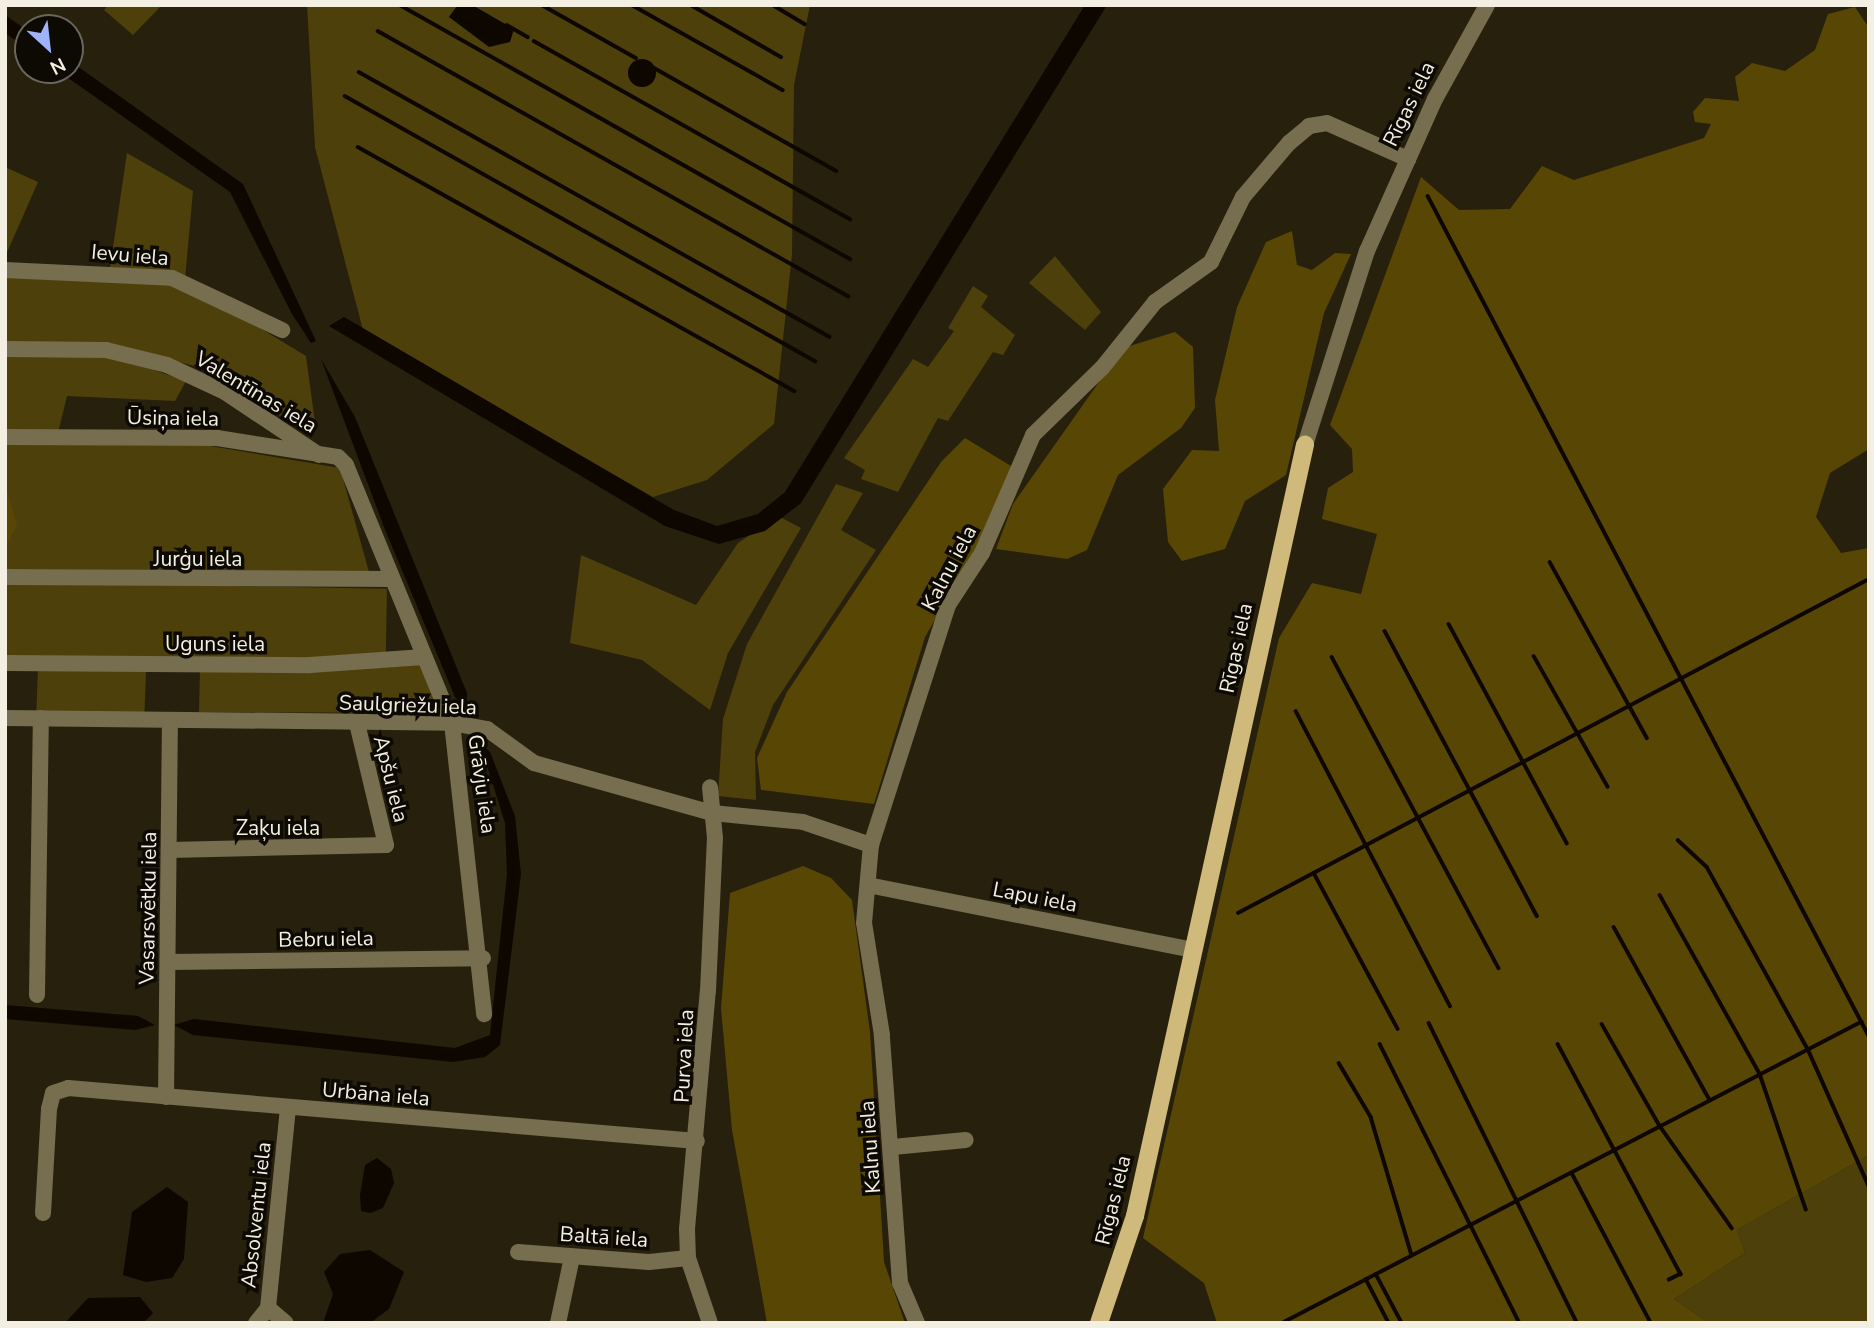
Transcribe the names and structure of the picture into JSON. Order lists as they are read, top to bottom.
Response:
{
  "streets": {
    "main road": ["Rīgas iela"],
    "street": [
      "Ievu iela",
      "Valentīnas iela",
      "Ūsiņa iela",
      "Jurģu iela",
      "Kalnu iela",
      "Uguns iela",
      "Saulgriežu iela",
      "Apšu iela",
      "Grāvju iela",
      "Zaķu iela",
      "Lapu iela",
      "Vasarsvētku iela",
      "Bebru iela",
      "Purva iela",
      "Urbāna iela",
      "Absolventu iela",
      "Baltā iela"
    ]
  },
  "crossings": [
    ["Rīgas iela", "Kalnu iela"],
    ["Rīgas iela", "Lapu iela"],
    ["Valentīnas iela", "Ūsiņa iela"],
    ["Ūsiņa iela", "Grāvju iela"],
    ["Jurģu iela", "Grāvju iela"],
    ["Kalnu iela", "Saulgriežu iela"],
    ["Kalnu iela", "Lapu iela"],
    ["Uguns iela", "Grāvju iela"],
    ["Saulgriežu iela", "Apšu iela"],
    ["Saulgriežu iela", "Grāvju iela"],
    ["Saulgriežu iela", "Vasarsvētku iela"],
    ["Saulgriežu iela", "Purva iela"],
    ["Apšu iela", "Zaķu iela"],
    ["Grāvju iela", "Bebru iela"],
    ["Zaķu iela", "Vasarsvētku iela"],
    ["Vasarsvētku iela", "Bebru iela"],
    ["Vasarsvētku iela", "Urbāna iela"],
    ["Purva iela", "Urbāna iela"],
    ["Purva iela", "Baltā iela"],
    ["Urbāna iela", "Absolventu iela"]
  ],
  "north": "bottom right"
}
